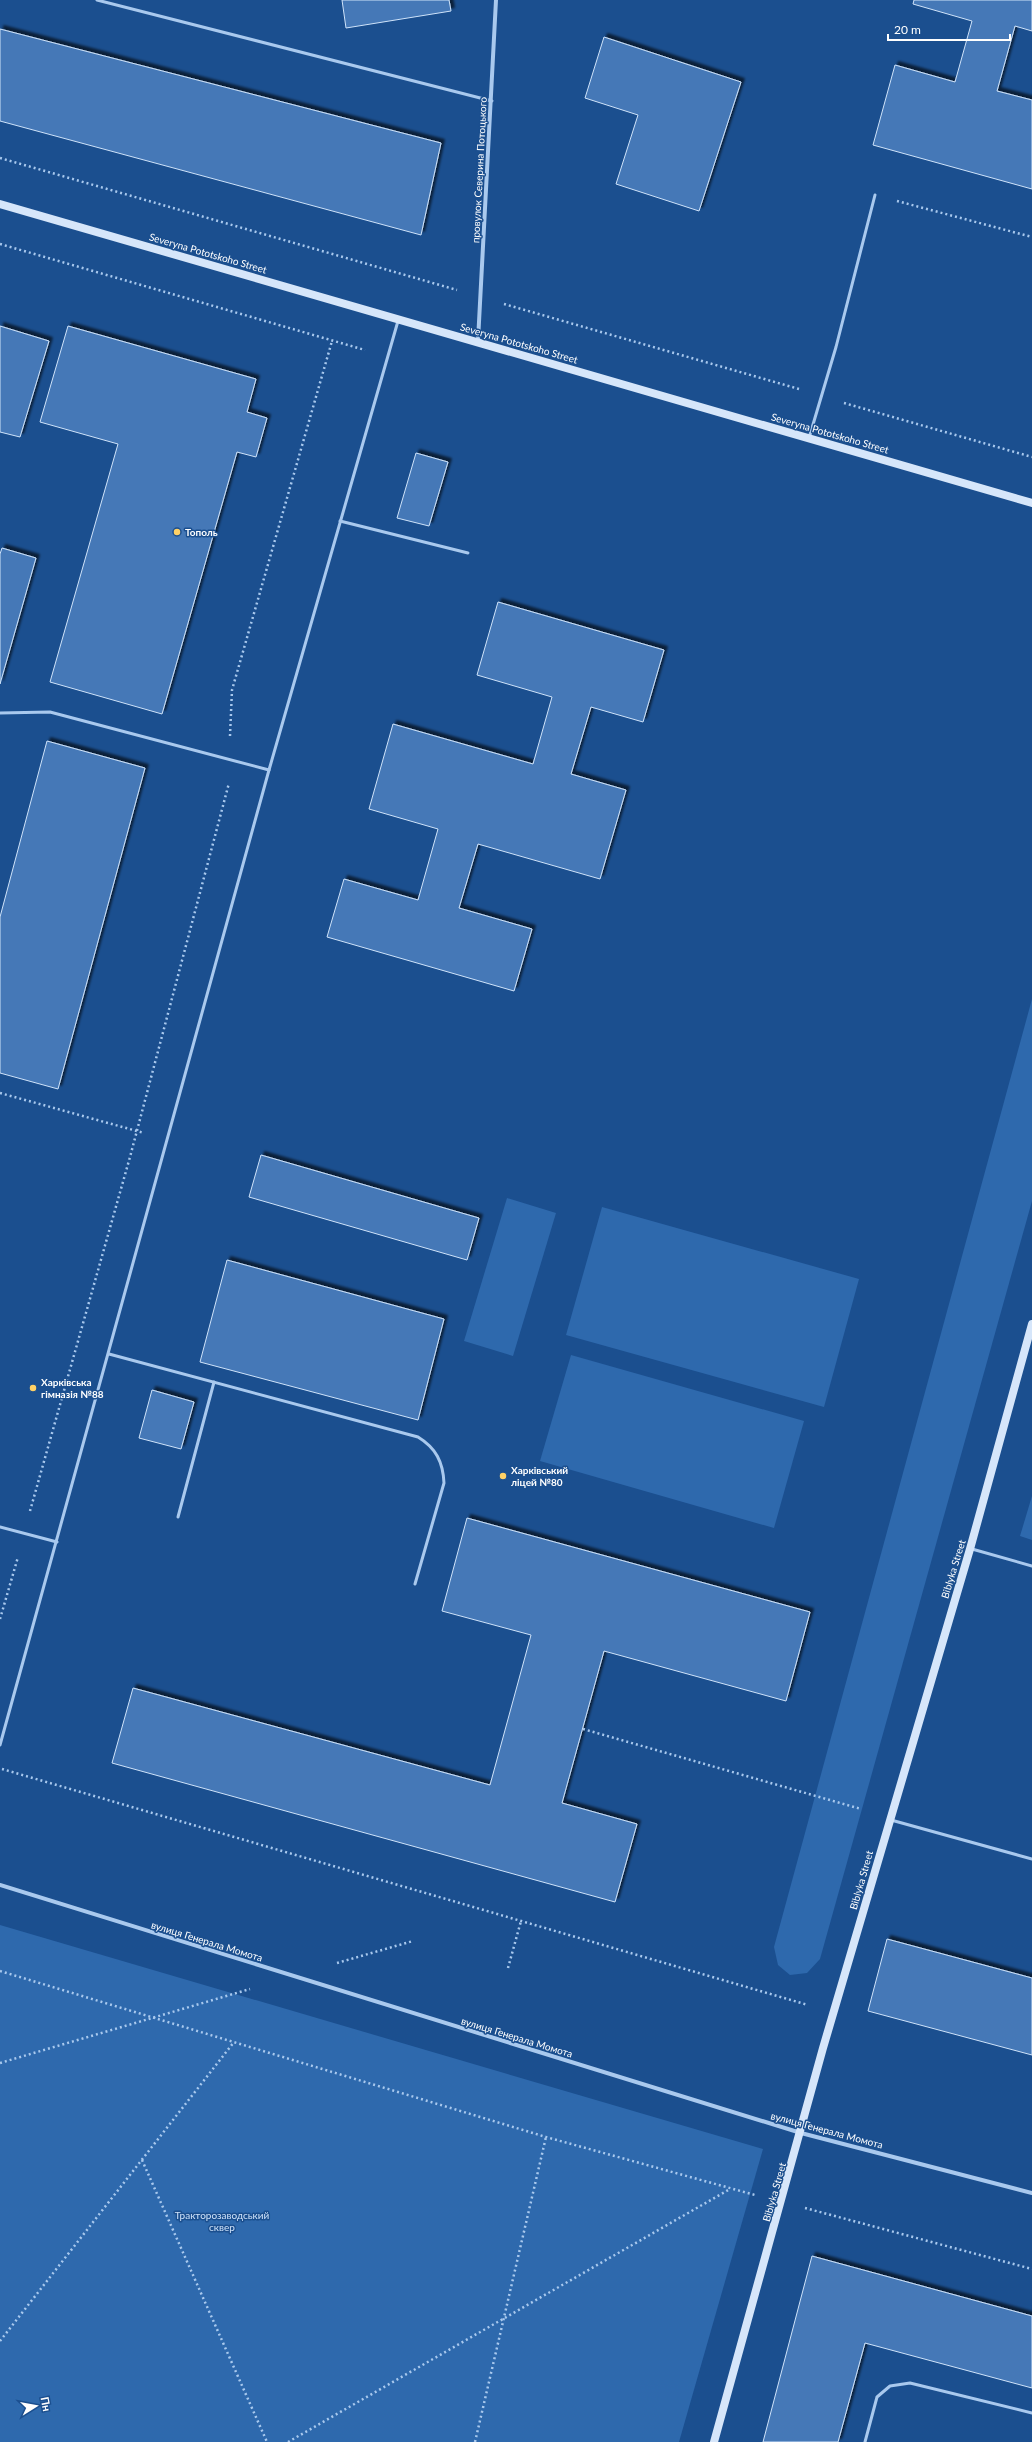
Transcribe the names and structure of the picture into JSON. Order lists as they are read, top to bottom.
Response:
{
  "streets": {
    "street": [
      "провулок Северина Потоцького",
      "Severyna Pototskoho Street",
      "Biblyka Street",
      "вулиця Генерала Момота"
    ]
  },
  "crossings": [
    ["провулок Северина Потоцького", "Severyna Pototskoho Street"],
    ["Biblyka Street", "вулиця Генерала Момота"]
  ],
  "parks": ["Тракторозаводський сквер"],
  "places": ["Тополь", "Харківська гімназія №88", "Харківський ліцей №80"],
  "scale_bar": "20 m",
  "north": "right"
}
